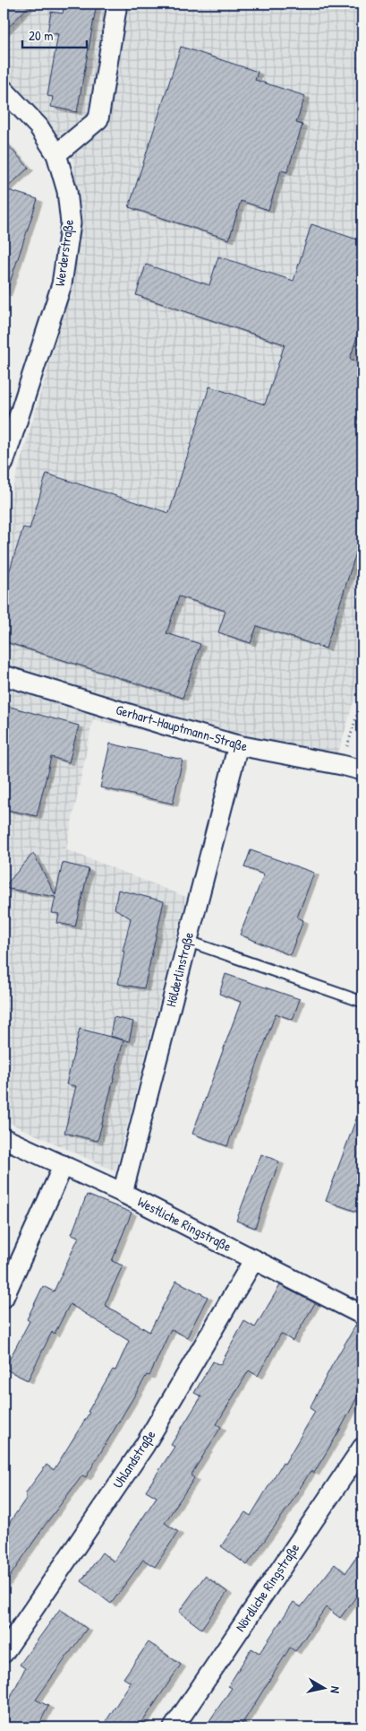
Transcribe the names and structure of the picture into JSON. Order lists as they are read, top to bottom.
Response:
{
  "streets": {
    "street": [
      "Werderstraße",
      "Gerhart-Hauptmann-Straße",
      "Hölderlinstraße",
      "Westliche Ringstraße",
      "Uhlandstraße",
      "Nördliche Ringstraße"
    ]
  },
  "crossings": [
    ["Gerhart-Hauptmann-Straße", "Hölderlinstraße"],
    ["Hölderlinstraße", "Westliche Ringstraße"],
    ["Westliche Ringstraße", "Uhlandstraße"]
  ],
  "scale_bar": "20 m",
  "north": "right"
}
